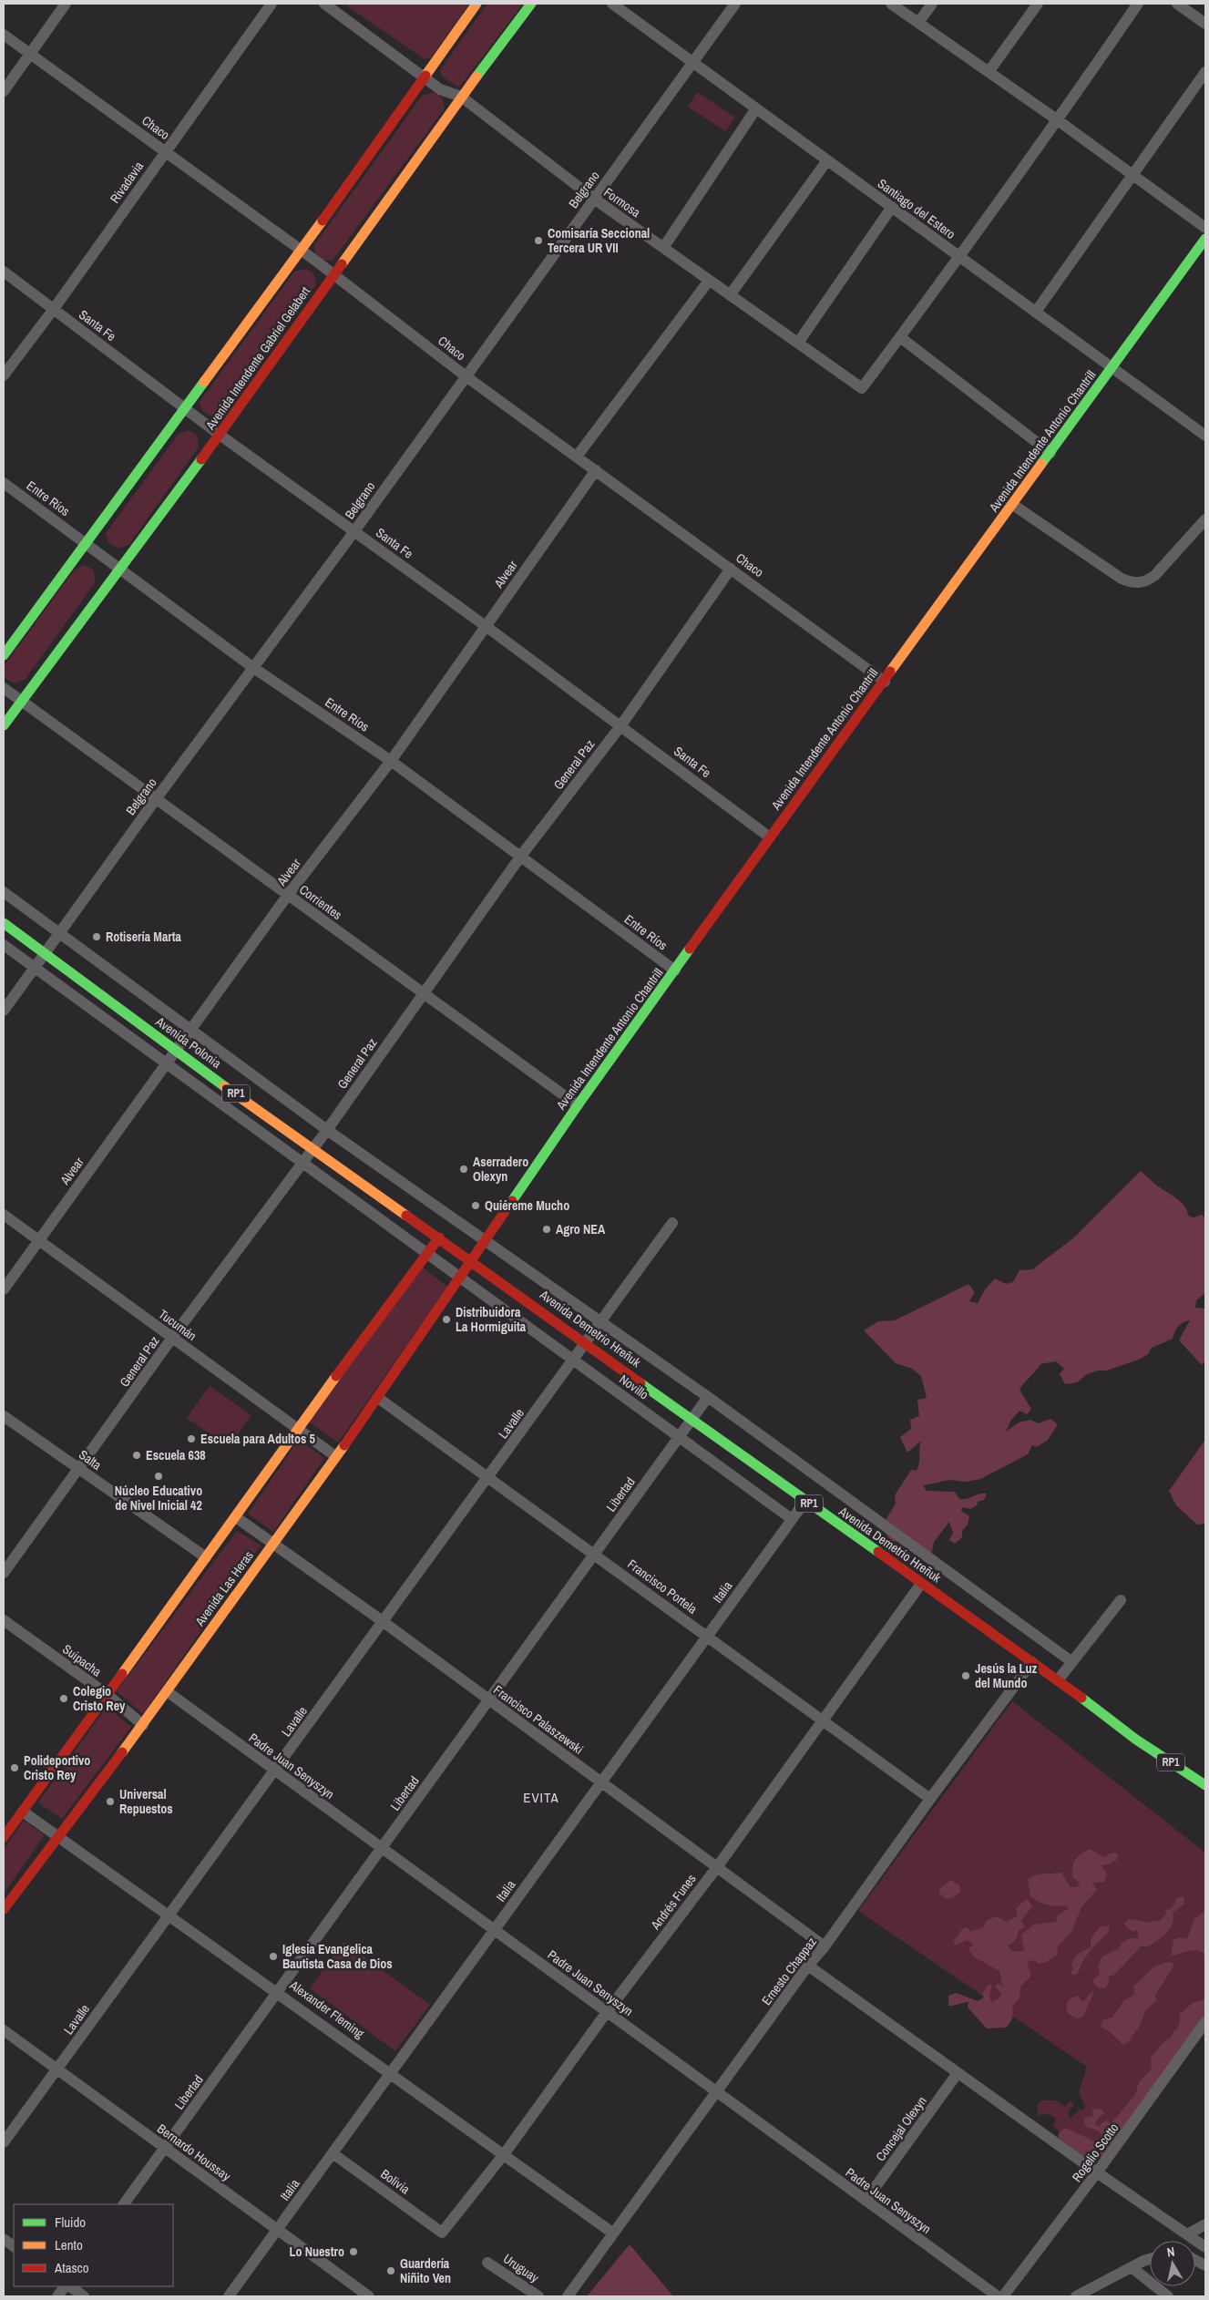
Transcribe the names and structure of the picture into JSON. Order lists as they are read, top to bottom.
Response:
{
  "streets": {
    "main road": [
      "Avenida Intendente Gabriel Gelabert",
      "Avenida Intendente Antonio Chantrill",
      "Avenida Polonia",
      "RP1",
      "Avenida Demetrio Hreñuk",
      "Avenida Las Heras"
    ],
    "street": [
      "Chaco",
      "Rivadavia",
      "Belgrano",
      "Formosa",
      "Santiago del Estero",
      "Santa Fe",
      "Entre Ríos",
      "Alvear",
      "General Paz",
      "Corrientes",
      "Tucumán",
      "Novillo",
      "Lavalle",
      "Salta",
      "Libertad",
      "Francisco Portela",
      "Italia",
      "Suipacha",
      "Francisco Palaszewski",
      "Padre Juan Senyszyn",
      "Andrés Funes",
      "Ernesto Chappaz",
      "Alexander Fleming",
      "Concejal Olexyn",
      "Bernardo Houssay",
      "Rogelio Scotto",
      "Bolivia",
      "Uruguay"
    ]
  },
  "crossings": [
    ["Chaco", "Rivadavia"],
    ["Chaco", "Belgrano"],
    ["Chaco", "Avenida Intendente Gabriel Gelabert"],
    ["Chaco", "Avenida Intendente Antonio Chantrill"],
    ["Chaco", "Alvear"],
    ["Chaco", "General Paz"],
    ["Rivadavia", "Santa Fe"],
    ["Belgrano", "Formosa"],
    ["Belgrano", "Santiago del Estero"],
    ["Belgrano", "Santa Fe"],
    ["Belgrano", "Entre Ríos"],
    ["Belgrano", "Corrientes"],
    ["Belgrano", "Avenida Polonia"],
    ["Belgrano", "Avenida Demetrio Hreñuk"],
    ["Formosa", "Avenida Intendente Gabriel Gelabert"],
    ["Santiago del Estero", "Avenida Intendente Antonio Chantrill"],
    ["Santa Fe", "Avenida Intendente Gabriel Gelabert"],
    ["Santa Fe", "Avenida Intendente Antonio Chantrill"],
    ["Santa Fe", "Alvear"],
    ["Santa Fe", "General Paz"],
    ["Avenida Intendente Gabriel Gelabert", "Entre Ríos"],
    ["Avenida Intendente Gabriel Gelabert", "Corrientes"],
    ["Avenida Intendente Antonio Chantrill", "Entre Ríos"],
    ["Avenida Intendente Antonio Chantrill", "Corrientes"],
    ["Avenida Intendente Antonio Chantrill", "Avenida Polonia"],
    ["Avenida Intendente Antonio Chantrill", "Avenida Demetrio Hreñuk"],
    ["Avenida Intendente Antonio Chantrill", "Novillo"],
    ["Avenida Intendente Antonio Chantrill", "Avenida Las Heras"],
    ["Entre Ríos", "Alvear"],
    ["Entre Ríos", "General Paz"],
    ["Alvear", "Corrientes"],
    ["Alvear", "Avenida Polonia"],
    ["Alvear", "Tucumán"],
    ["Alvear", "Avenida Demetrio Hreñuk"],
    ["General Paz", "Corrientes"],
    ["General Paz", "Avenida Polonia"],
    ["General Paz", "Tucumán"],
    ["General Paz", "Avenida Demetrio Hreñuk"],
    ["General Paz", "Salta"],
    ["Avenida Polonia", "Avenida Demetrio Hreñuk"],
    ["Tucumán", "Avenida Las Heras"],
    ["Avenida Demetrio Hreñuk", "Lavalle"],
    ["Avenida Demetrio Hreñuk", "Libertad"],
    ["Avenida Demetrio Hreñuk", "Italia"],
    ["Avenida Demetrio Hreñuk", "Andrés Funes"],
    ["Avenida Demetrio Hreñuk", "Ernesto Chappaz"],
    ["Novillo", "Lavalle"],
    ["Novillo", "Libertad"],
    ["Novillo", "Avenida Las Heras"],
    ["Novillo", "Italia"],
    ["Lavalle", "Francisco Portela"],
    ["Lavalle", "Francisco Palaszewski"],
    ["Lavalle", "Padre Juan Senyszyn"],
    ["Lavalle", "Alexander Fleming"],
    ["Lavalle", "Bernardo Houssay"],
    ["Libertad", "Francisco Portela"],
    ["Libertad", "Francisco Palaszewski"],
    ["Libertad", "Padre Juan Senyszyn"],
    ["Libertad", "Alexander Fleming"],
    ["Libertad", "Bernardo Houssay"],
    ["Francisco Portela", "Avenida Las Heras"],
    ["Francisco Portela", "Italia"],
    ["Francisco Portela", "Andrés Funes"],
    ["Francisco Portela", "Ernesto Chappaz"],
    ["Avenida Las Heras", "Suipacha"],
    ["Avenida Las Heras", "Francisco Palaszewski"],
    ["Avenida Las Heras", "Padre Juan Senyszyn"],
    ["Avenida Las Heras", "Alexander Fleming"],
    ["Italia", "Francisco Palaszewski"],
    ["Italia", "Padre Juan Senyszyn"],
    ["Italia", "Alexander Fleming"],
    ["Italia", "Bernardo Houssay"],
    ["Italia", "Bolivia"],
    ["Francisco Palaszewski", "Andrés Funes"],
    ["Francisco Palaszewski", "Ernesto Chappaz"],
    ["Padre Juan Senyszyn", "Andrés Funes"],
    ["Padre Juan Senyszyn", "Ernesto Chappaz"],
    ["Padre Juan Senyszyn", "Concejal Olexyn"],
    ["Andrés Funes", "Alexander Fleming"],
    ["Andrés Funes", "Bolivia"],
    ["Ernesto Chappaz", "Alexander Fleming"]
  ],
  "districts": ["EVITA"],
  "places": [
    "Comisaría Seccional Tercera UR VII",
    "Rotisería Marta",
    "Aserradero Olexyn",
    "Quiéreme Mucho",
    "Agro NEA",
    "Distribuidora La Hormiguita",
    "Escuela para Adultos 5",
    "Escuela 638",
    "Núcleo Educativo de Nivel Inicial 42",
    "Jesús la Luz del Mundo",
    "Colegio Cristo Rey",
    "Polideportivo Cristo Rey",
    "Universal Repuestos",
    "Iglesia Evangelica Bautista Casa de Dios",
    "Lo Nuestro",
    "Guardería Niñito Ven"
  ],
  "legend": ["Fluido", "Lento", "Atasco"],
  "north": "top"
}
